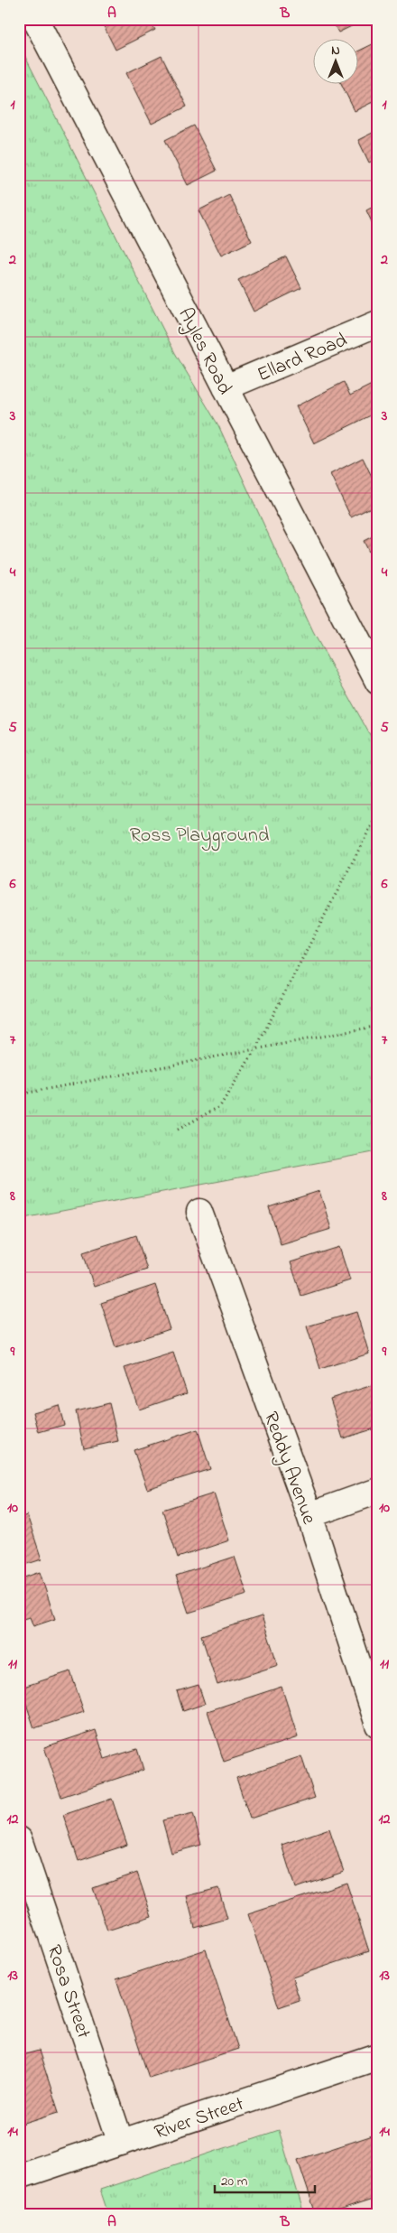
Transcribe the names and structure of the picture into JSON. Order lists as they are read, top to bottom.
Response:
{
  "streets": {
    "street": [
      "Ayles Road",
      "Ellard Road",
      "Reddy Avenue",
      "Rosa Street",
      "River Street"
    ]
  },
  "crossings": [
    ["Ayles Road", "Ellard Road"],
    ["Rosa Street", "River Street"]
  ],
  "parks": ["Ross Playground"],
  "scale_bar": "20 m",
  "north": "top",
  "grid": {
    "columns": ["A", "B"],
    "rows": [
      "1",
      "2",
      "3",
      "4",
      "5",
      "6",
      "7",
      "8",
      "9",
      "10",
      "11",
      "12",
      "13",
      "14"
    ]
  }
}
